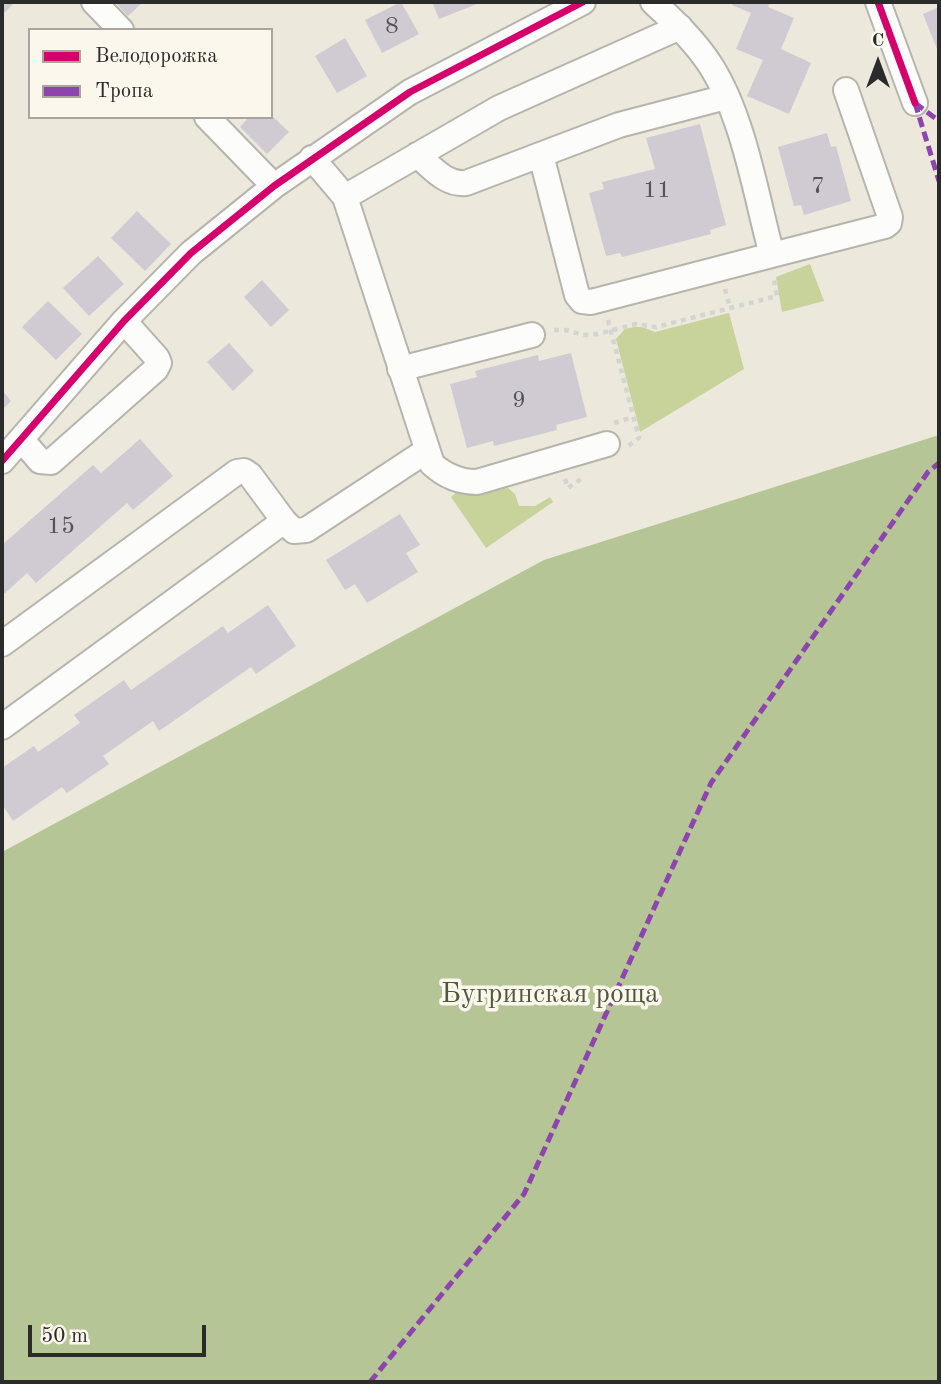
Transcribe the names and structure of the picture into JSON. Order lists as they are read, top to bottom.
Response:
{
  "parks": ["Бугринская роща"],
  "house_numbers": [
    "8",
    "7",
    "11",
    "9",
    "15"
  ],
  "legend": ["Велодорожка", "Тропа"],
  "scale_bar": "50 m",
  "north": "top"
}
